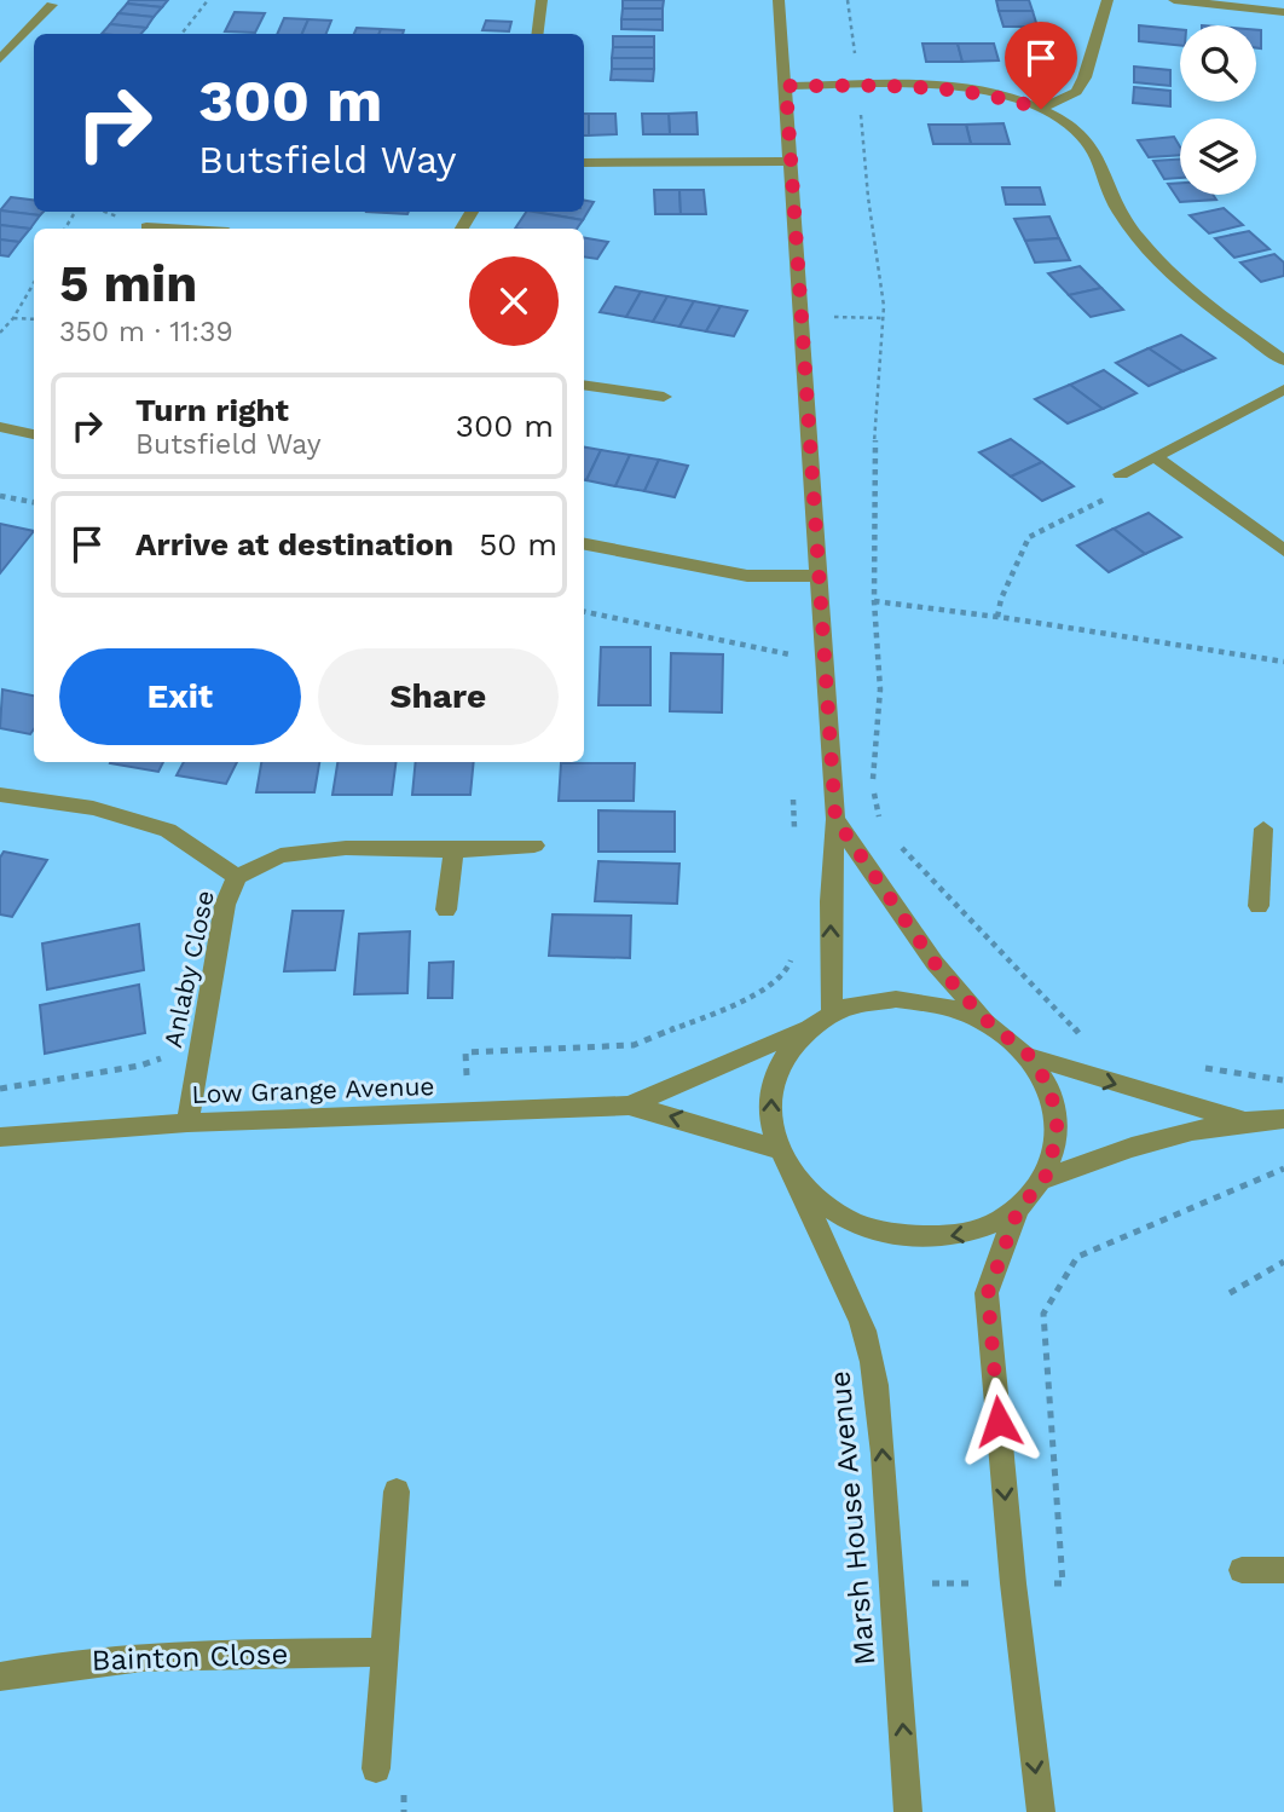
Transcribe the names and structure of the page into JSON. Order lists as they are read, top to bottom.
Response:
{
  "streets": {
    "street": [
      "Anlaby Close",
      "Low Grange Avenue",
      "Marsh House Avenue",
      "Bainton Close"
    ]
  },
  "crossings": [
    ["Anlaby Close", "Low Grange Avenue"],
    ["Low Grange Avenue", "Marsh House Avenue"]
  ],
  "page": {
    "turn": ["300 m", "Butsfield Way"],
    "heading": ["5 min", "350 m · 11:39"],
    "list": [
      {
        "name": "Turn right",
        "note": "Butsfield Way",
        "value": "300 m"
      },
      {
        "name": "Arrive at destination",
        "value": "50 m"
      }
    ],
    "buttons": ["Exit", "Share"]
  }
}
